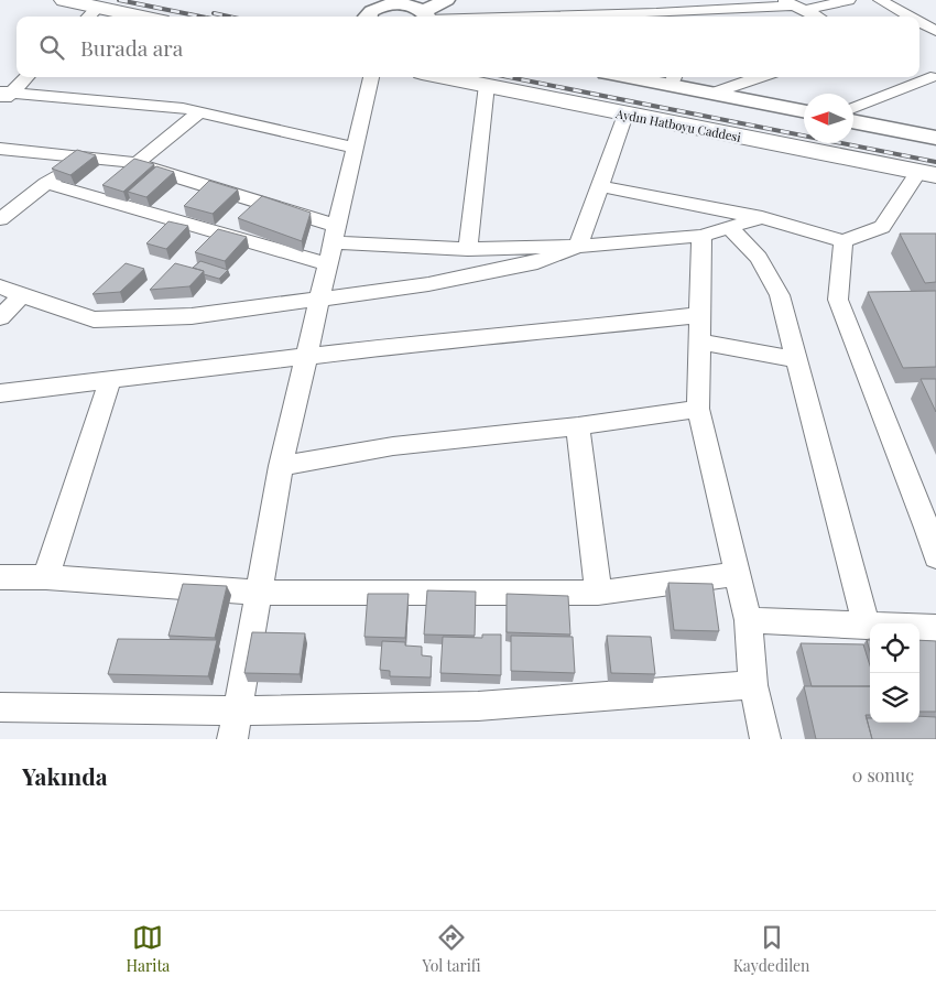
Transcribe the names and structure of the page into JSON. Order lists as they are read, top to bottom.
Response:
{
  "streets": {
    "main road": ["Aydın Hatboyu Caddesi"]
  },
  "north": "left",
  "page": {
    "search": "Burada ara",
    "heading": ["Yakında", "0 sonuç"],
    "nav": ["Harita", "Yol tarifi", "Kaydedilen"]
  }
}
